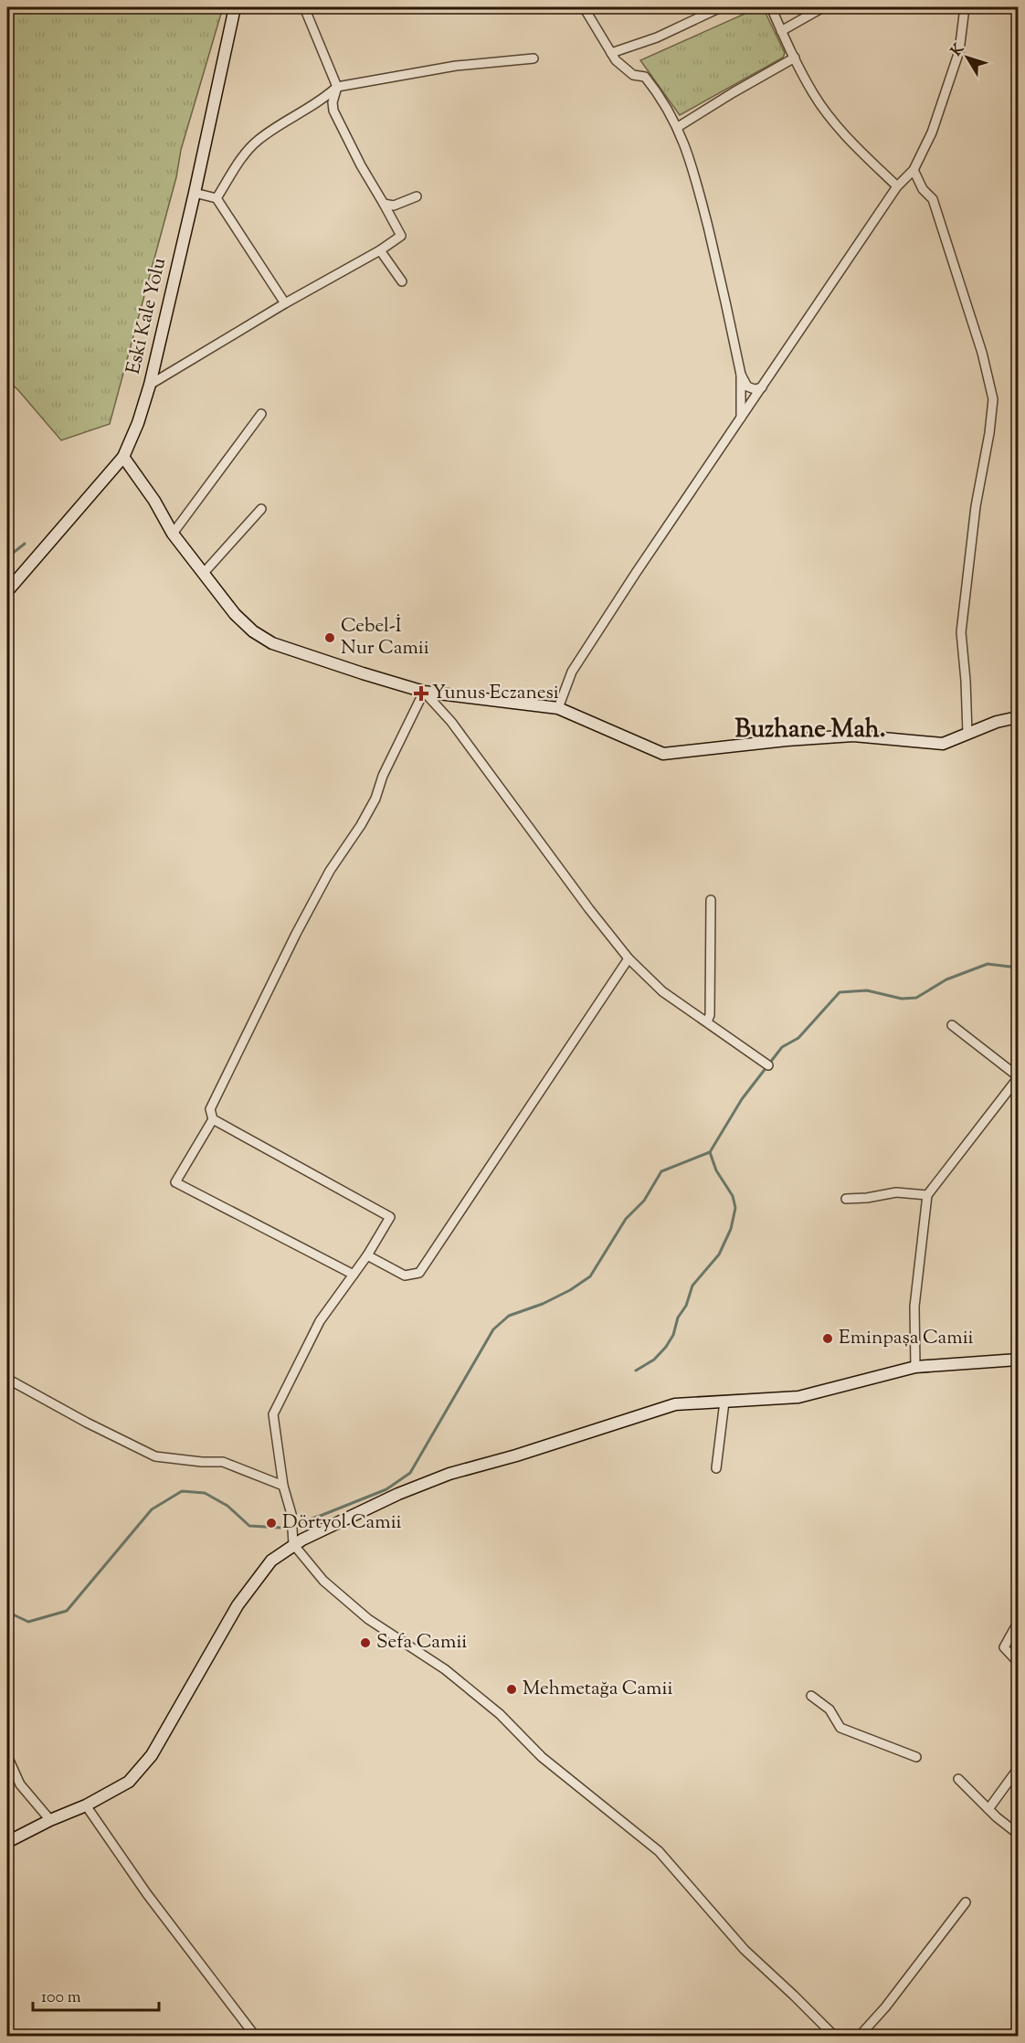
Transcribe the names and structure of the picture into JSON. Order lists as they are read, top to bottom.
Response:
{
  "streets": {
    "street": ["Eski Kale Yolu"]
  },
  "districts": ["Buzhane Mah."],
  "places": {
    "other": [
      "Cebel-İ Nur Camii",
      "Eminpaşa Camii",
      "Dörtyol Camii",
      "Sefa Camii",
      "Mehmetağa Camii"
    ],
    "health": ["Yunus Eczanesi"]
  },
  "scale_bar": "100 m",
  "north": "top left"
}
